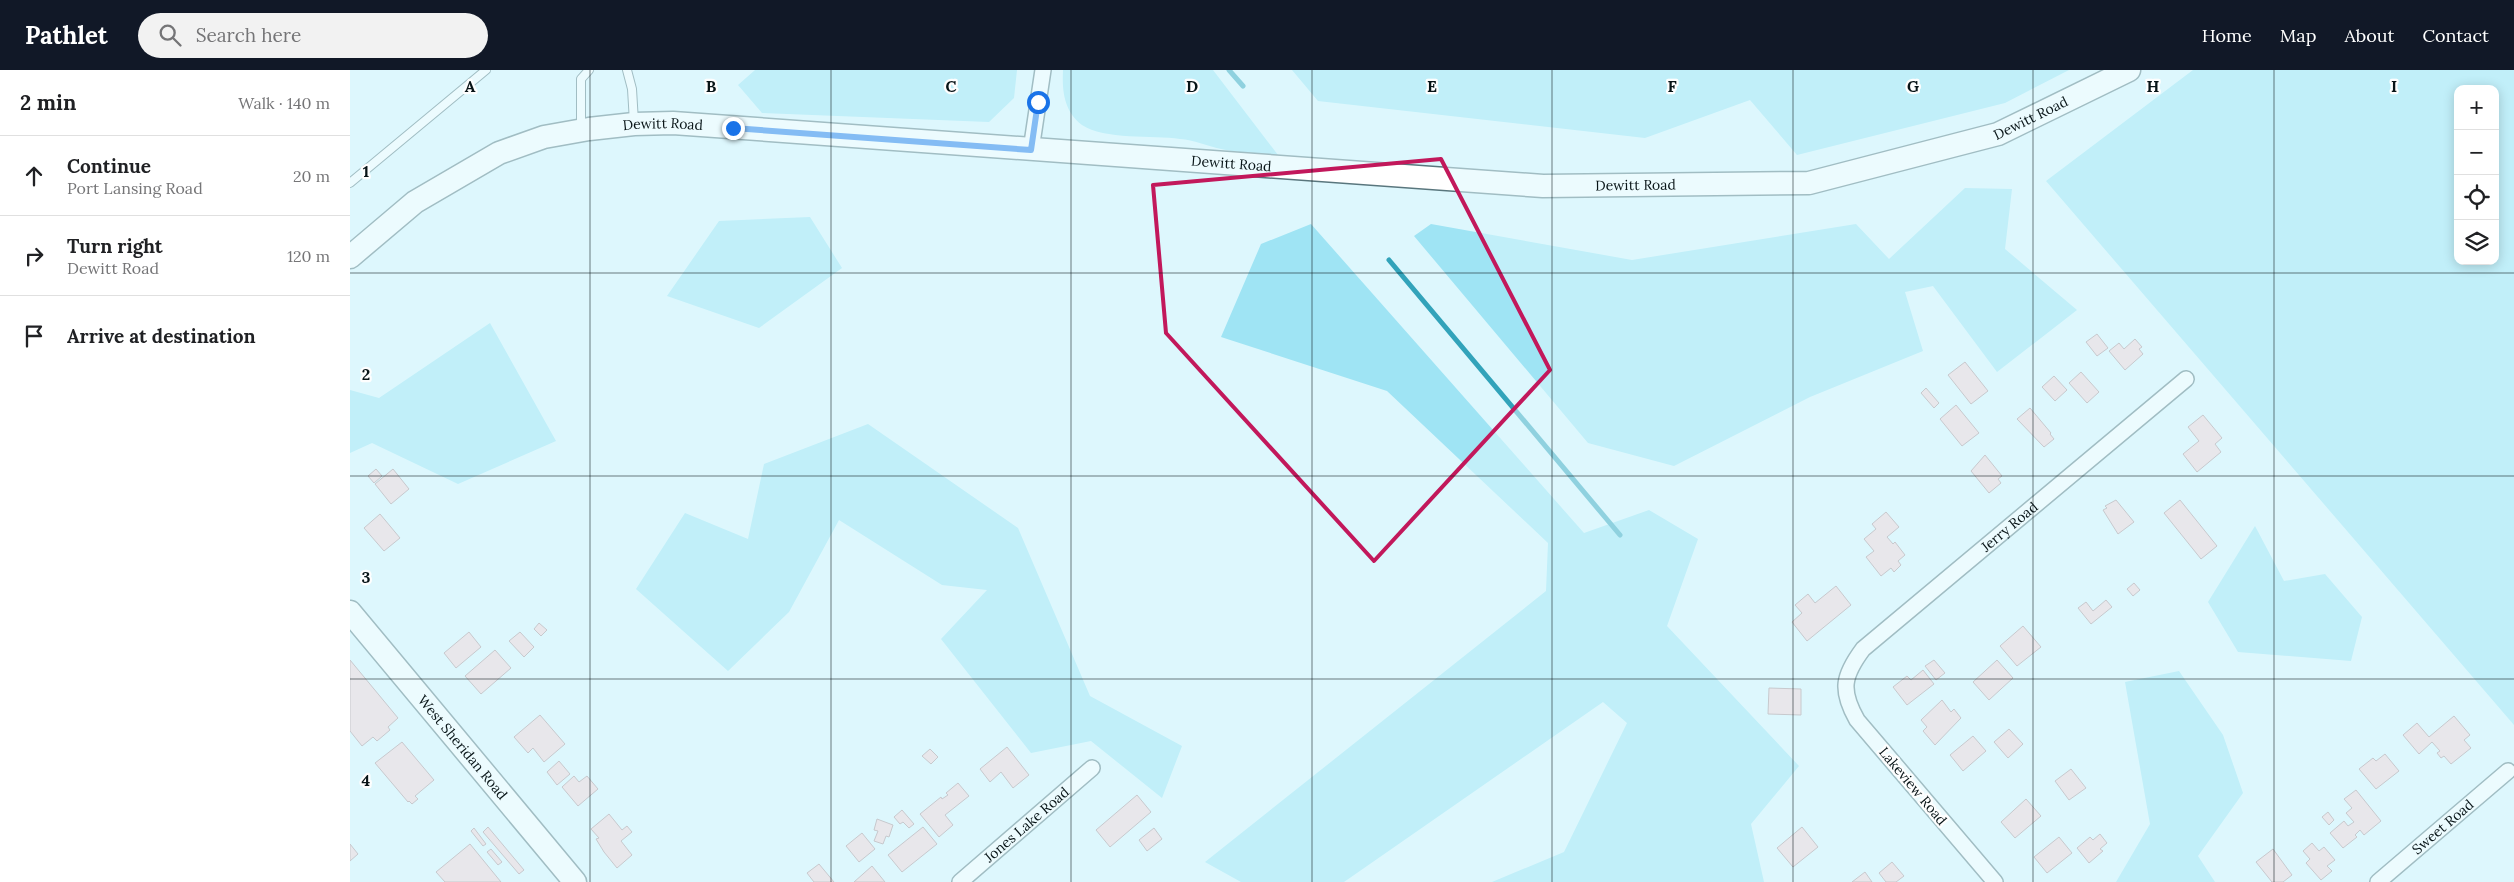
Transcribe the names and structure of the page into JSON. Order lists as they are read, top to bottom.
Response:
{
  "streets": {
    "street": [
      "Dewitt Road",
      "Jerry Road",
      "West Sheridan Road",
      "Lakeview Road",
      "Jones Lake Road",
      "Sweet Road"
    ]
  },
  "crossings": [
    ["Jerry Road", "Lakeview Road"]
  ],
  "page": {
    "header": "Pathlet",
    "search": "Search here",
    "nav": [
      "Home",
      "Map",
      "About",
      "Contact"
    ],
    "heading": ["2 min", "Walk · 140 m"],
    "map_buttons": ["+", "−"],
    "list": [
      ["Continue", "Port Lansing Road", "20 m"],
      ["Turn right", "Dewitt Road", "120 m"],
      "Arrive at destination"
    ]
  },
  "grid": {
    "columns": [
      "A",
      "B",
      "C",
      "D",
      "E",
      "F",
      "G",
      "H",
      "I"
    ],
    "rows": [
      "1",
      "2",
      "3",
      "4"
    ]
  }
}
